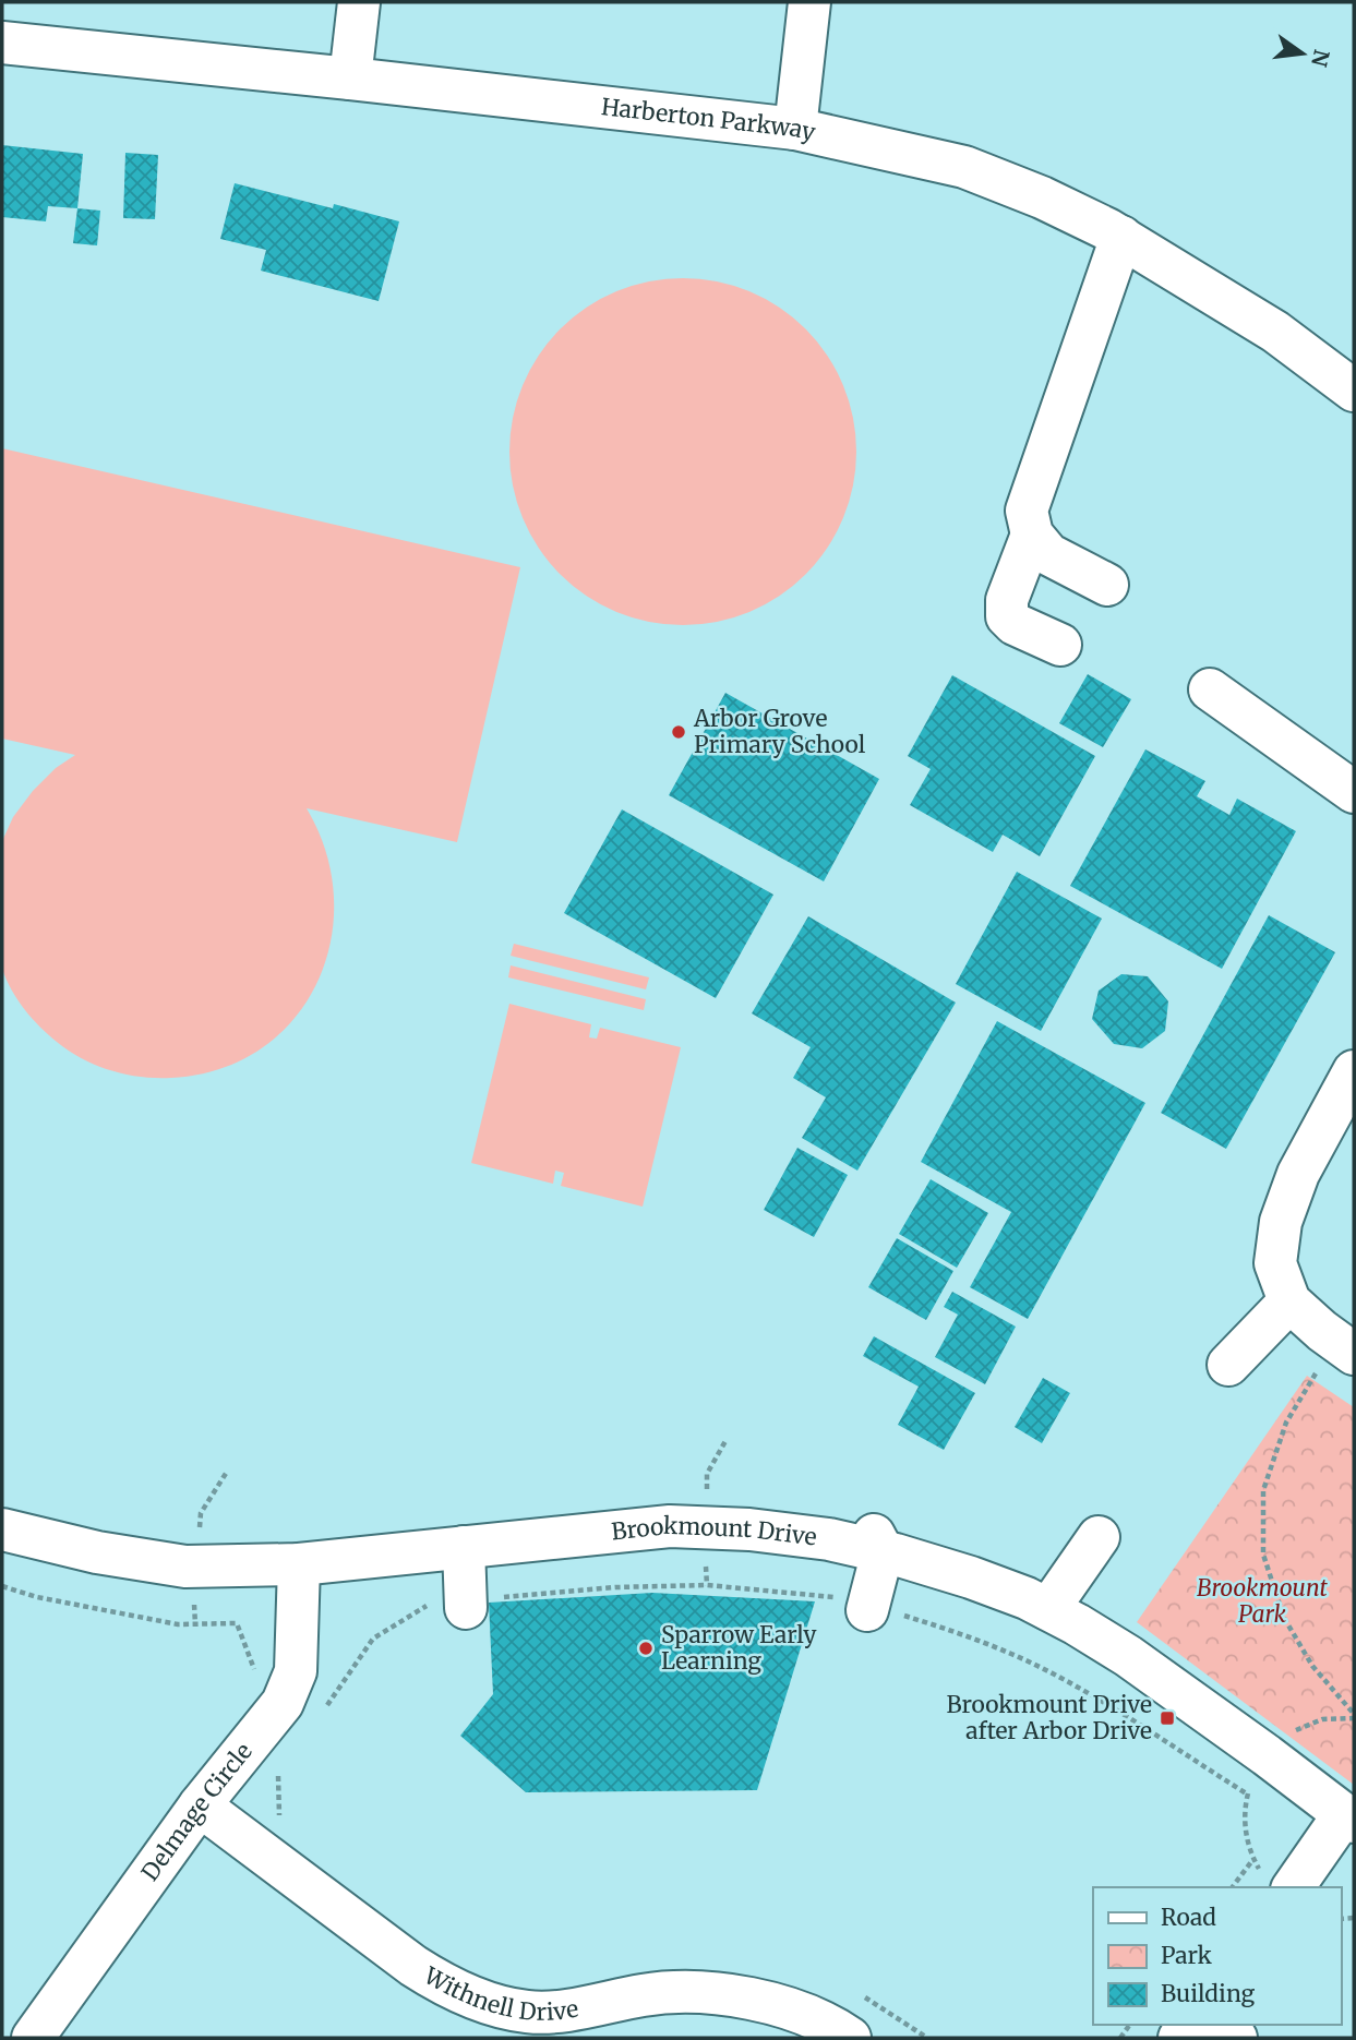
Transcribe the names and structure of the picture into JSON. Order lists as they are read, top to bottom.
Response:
{
  "streets": {
    "street": [
      "Harberton Parkway",
      "Brookmount Drive",
      "Delmage Circle",
      "Withnell Drive"
    ]
  },
  "crossings": [
    ["Brookmount Drive", "Delmage Circle"],
    ["Delmage Circle", "Withnell Drive"]
  ],
  "parks": ["Brookmount Park"],
  "places": {
    "other": ["Arbor Grove Primary School", "Sparrow Early Learning"],
    "transit": ["Brookmount Drive after Arbor Drive"]
  },
  "legend": ["Road", "Park", "Building"],
  "north": "right"
}
